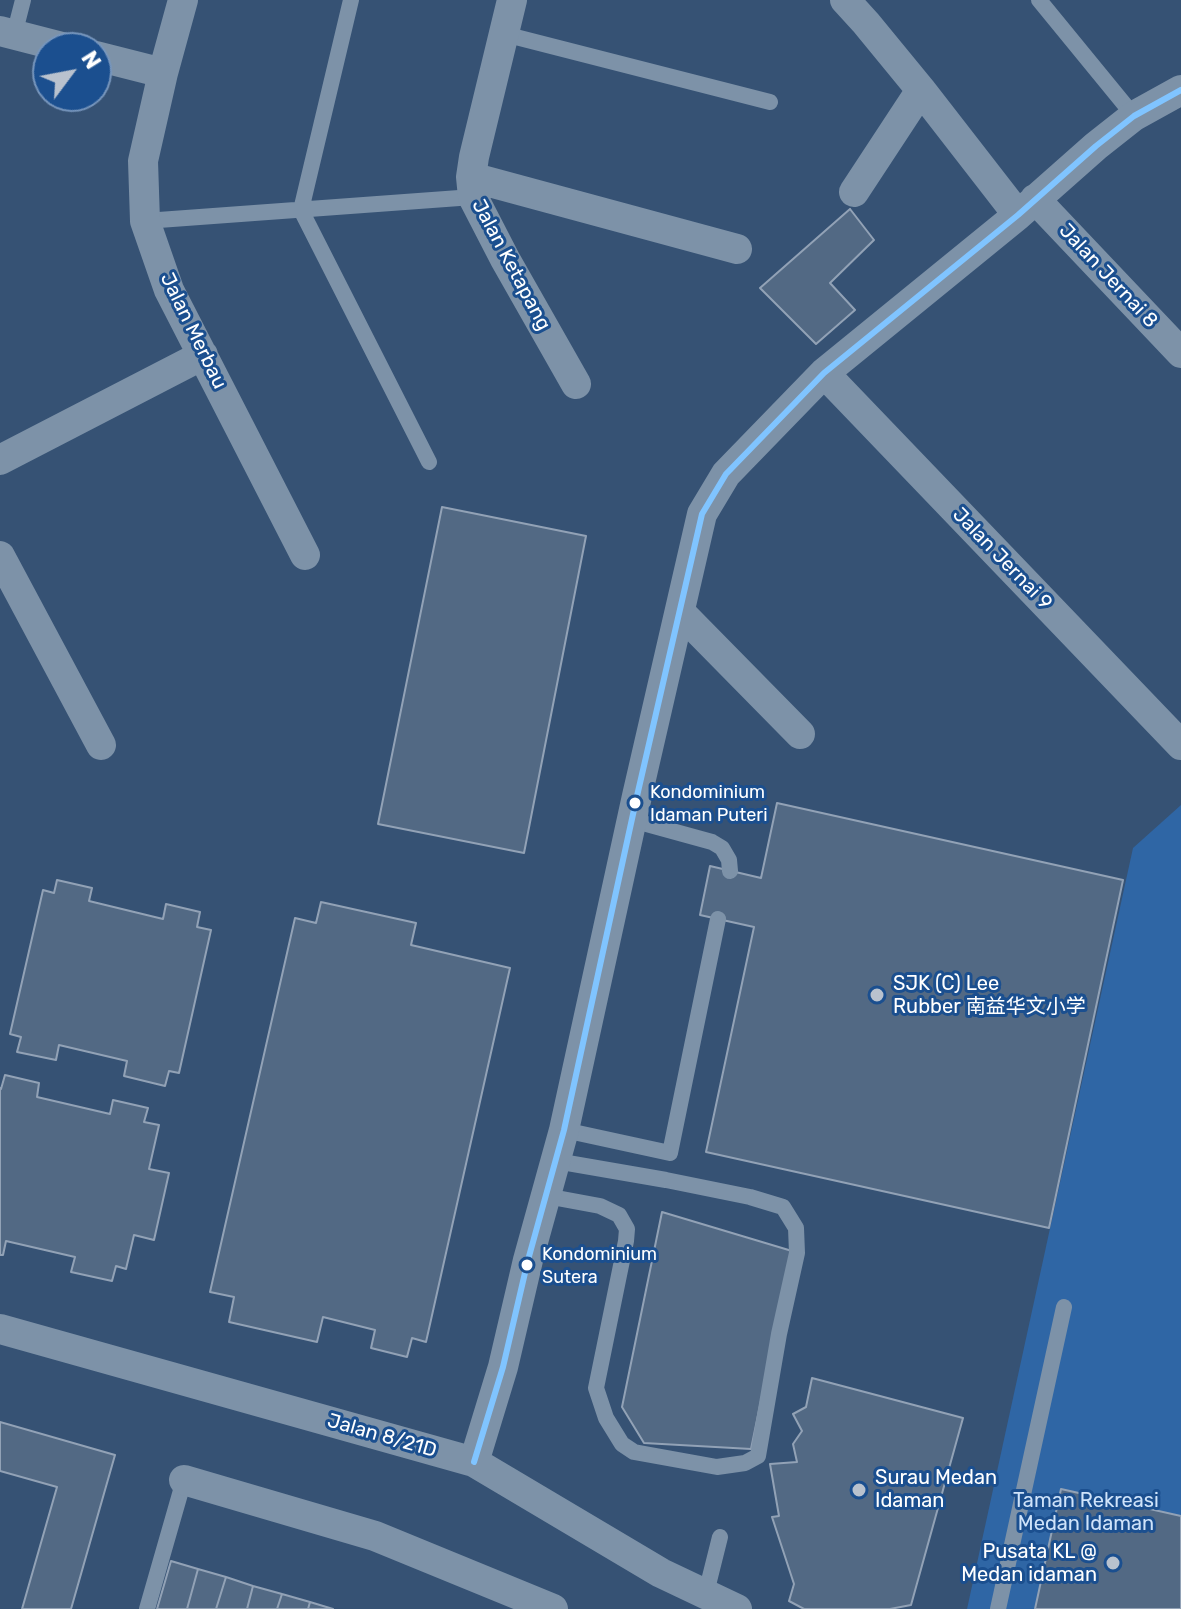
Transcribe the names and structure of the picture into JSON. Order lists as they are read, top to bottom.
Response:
{
  "streets": {
    "street": [
      "Jalan Ketapang",
      "Jalan Jernai 8",
      "Jalan Merbau",
      "Jalan Jernai 9",
      "Jalan 8/21D"
    ]
  },
  "parks": ["Taman Rekreasi Medan Idaman"],
  "places": [
    "Kondominium Idaman Puteri",
    "SJK (C) Lee Rubber 南益华文小学",
    "Kondominium Sutera",
    "Surau Medan Idaman",
    "Pusata KL @ Medan idaman"
  ],
  "north": "top right"
}
